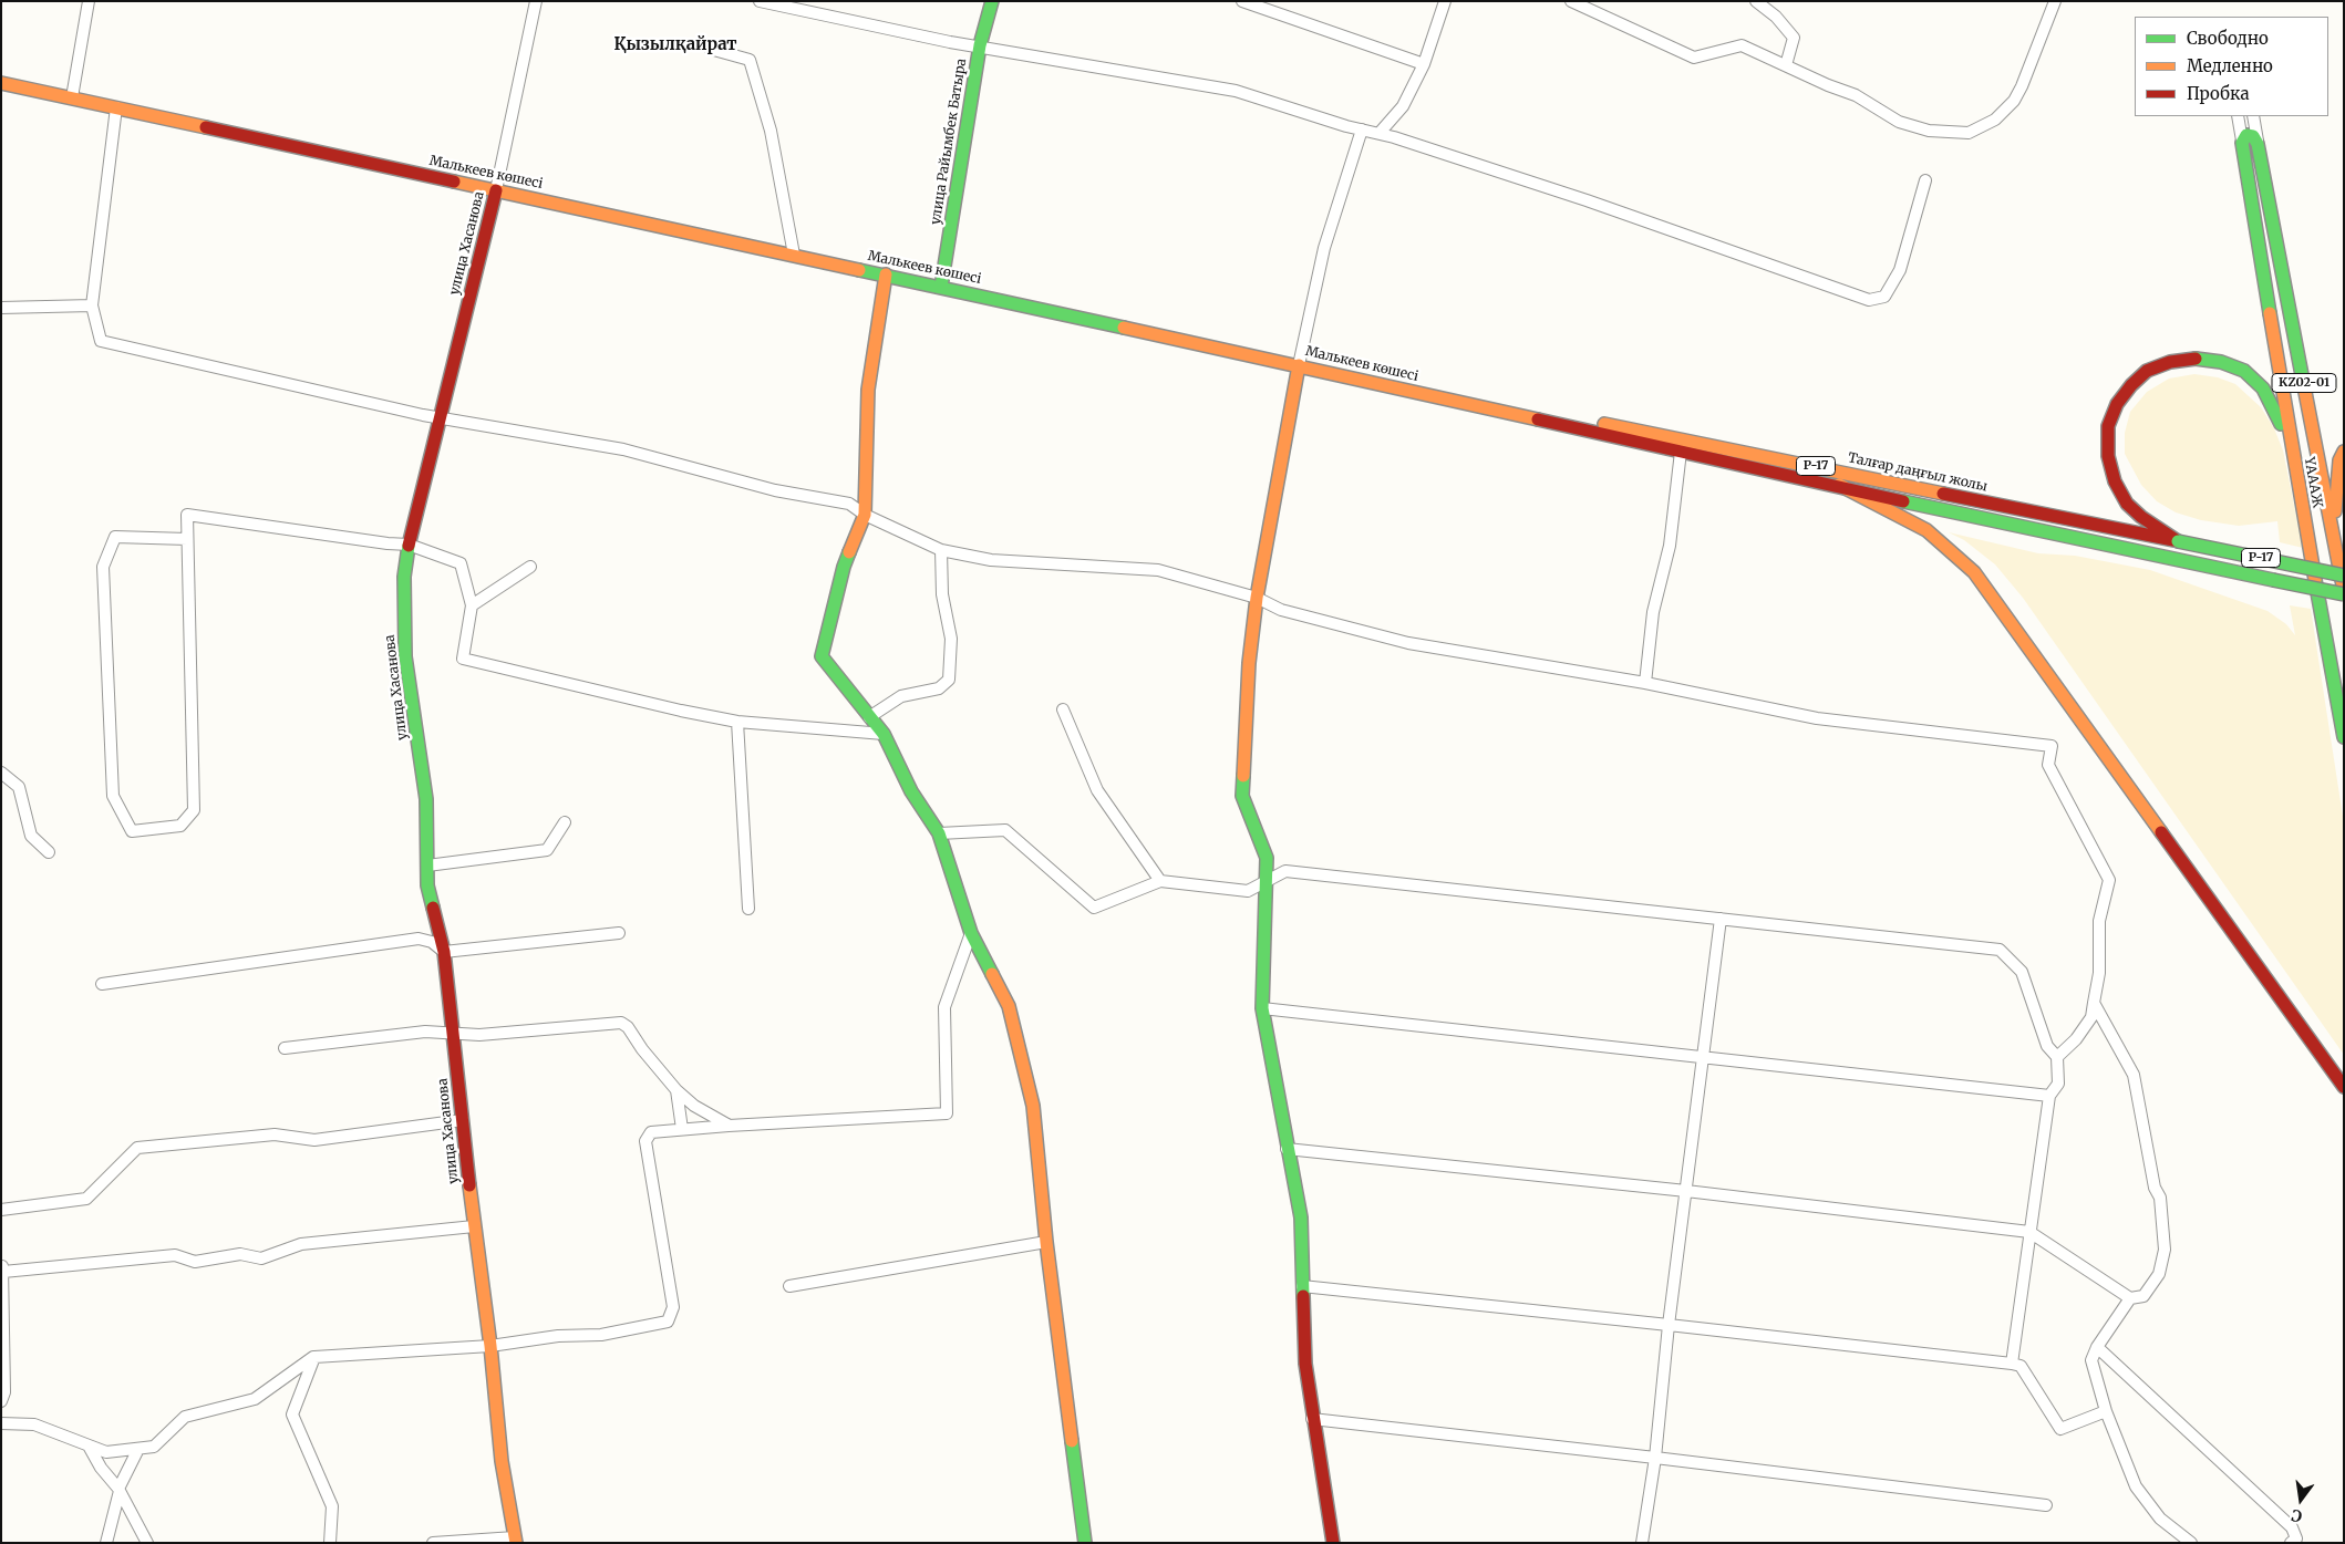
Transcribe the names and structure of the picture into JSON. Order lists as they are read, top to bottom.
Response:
{
  "streets": {
    "main road": [
      "улица Райымбек Батыра",
      "Малькеев көшесі",
      "улица Хасанова",
      "KZ02-01",
      "P-17",
      "Талғар даңғыл жолы",
      "ҮАААЖ"
    ]
  },
  "crossings": [
    ["улица Райымбек Батыра", "Малькеев көшесі"],
    ["Малькеев көшесі", "улица Хасанова"],
    ["Малькеев көшесі", "P-17"],
    ["Малькеев көшесі", "Талғар даңғыл жолы"],
    ["KZ02-01", "ҮАААЖ"],
    ["P-17", "ҮАААЖ"]
  ],
  "districts": ["Қызылқайрат"],
  "legend": ["Свободно", "Медленно", "Пробка"],
  "north": "bottom"
}
